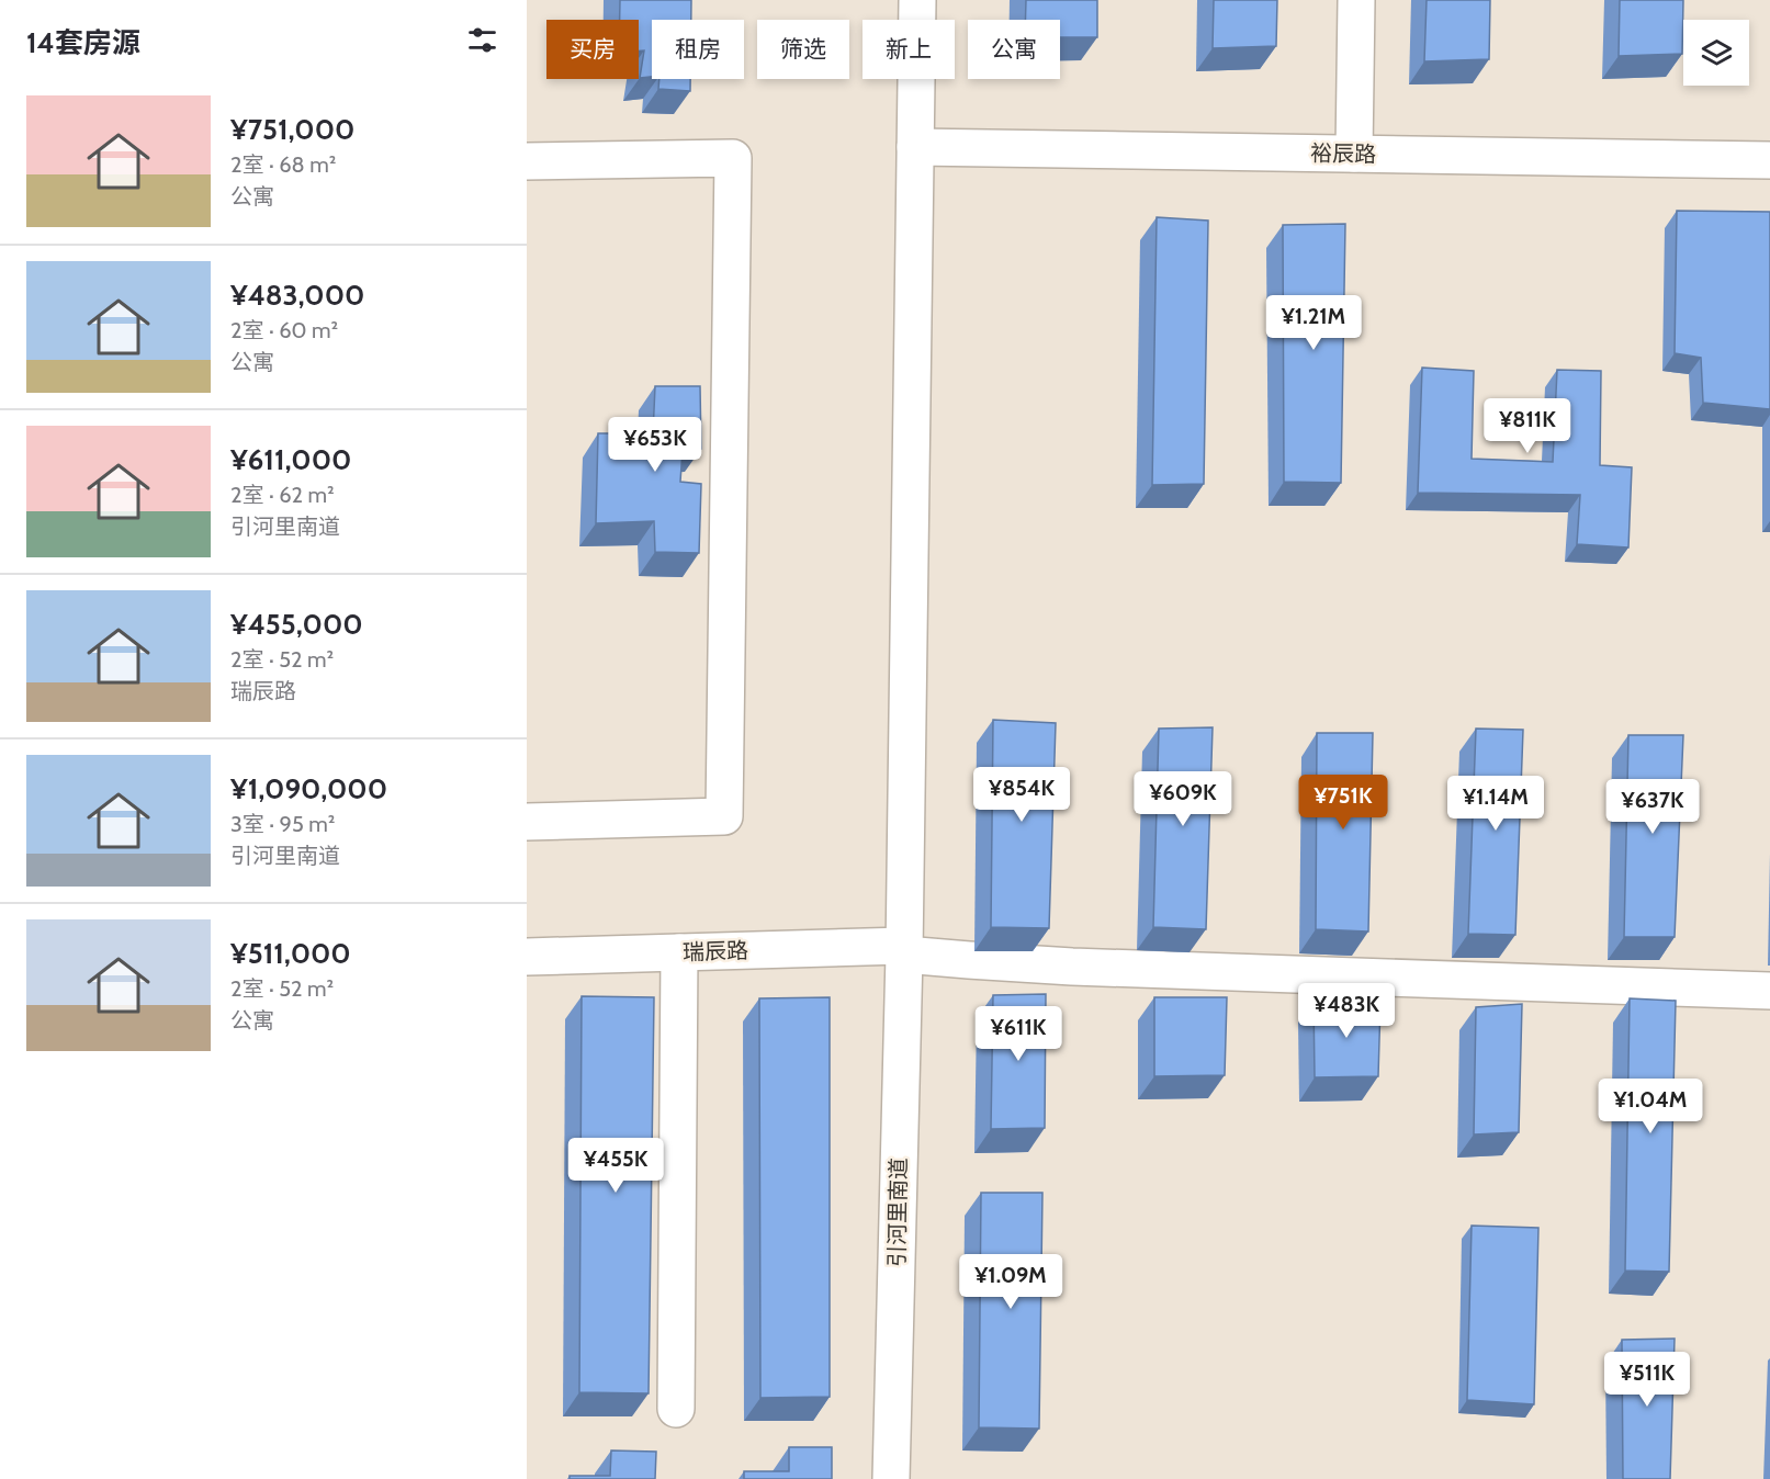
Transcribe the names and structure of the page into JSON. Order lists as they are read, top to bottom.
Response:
{
  "streets": {
    "street": ["裕辰路", "瑞辰路", "引河里南道"]
  },
  "crossings": [
    ["裕辰路", "引河里南道"],
    ["瑞辰路", "引河里南道"]
  ],
  "page": {
    "heading": "14套房源",
    "chip": [
      "买房",
      "租房",
      "筛选",
      "新上",
      "公寓"
    ],
    "list": [
      {
        "name": "¥751,000",
        "note": "2室 · 68 m² · 公寓"
      },
      {
        "name": "¥483,000",
        "note": "2室 · 60 m² · 公寓"
      },
      {
        "name": "¥611,000",
        "note": "2室 · 62 m² · 引河里南道"
      },
      {
        "name": "¥455,000",
        "note": "2室 · 52 m² · 瑞辰路"
      },
      {
        "name": "¥1,090,000",
        "note": "3室 · 95 m² · 引河里南道"
      },
      {
        "name": "¥511,000",
        "note": "2室 · 52 m² · 公寓"
      }
    ],
    "price": [
      "¥1.21M",
      "¥811K",
      "¥653K",
      "¥854K",
      "¥609K",
      "¥751K",
      "¥1.14M",
      "¥637K",
      "¥483K",
      "¥611K",
      "¥1.04M",
      "¥455K",
      "¥1.09M",
      "¥511K"
    ]
  }
}
